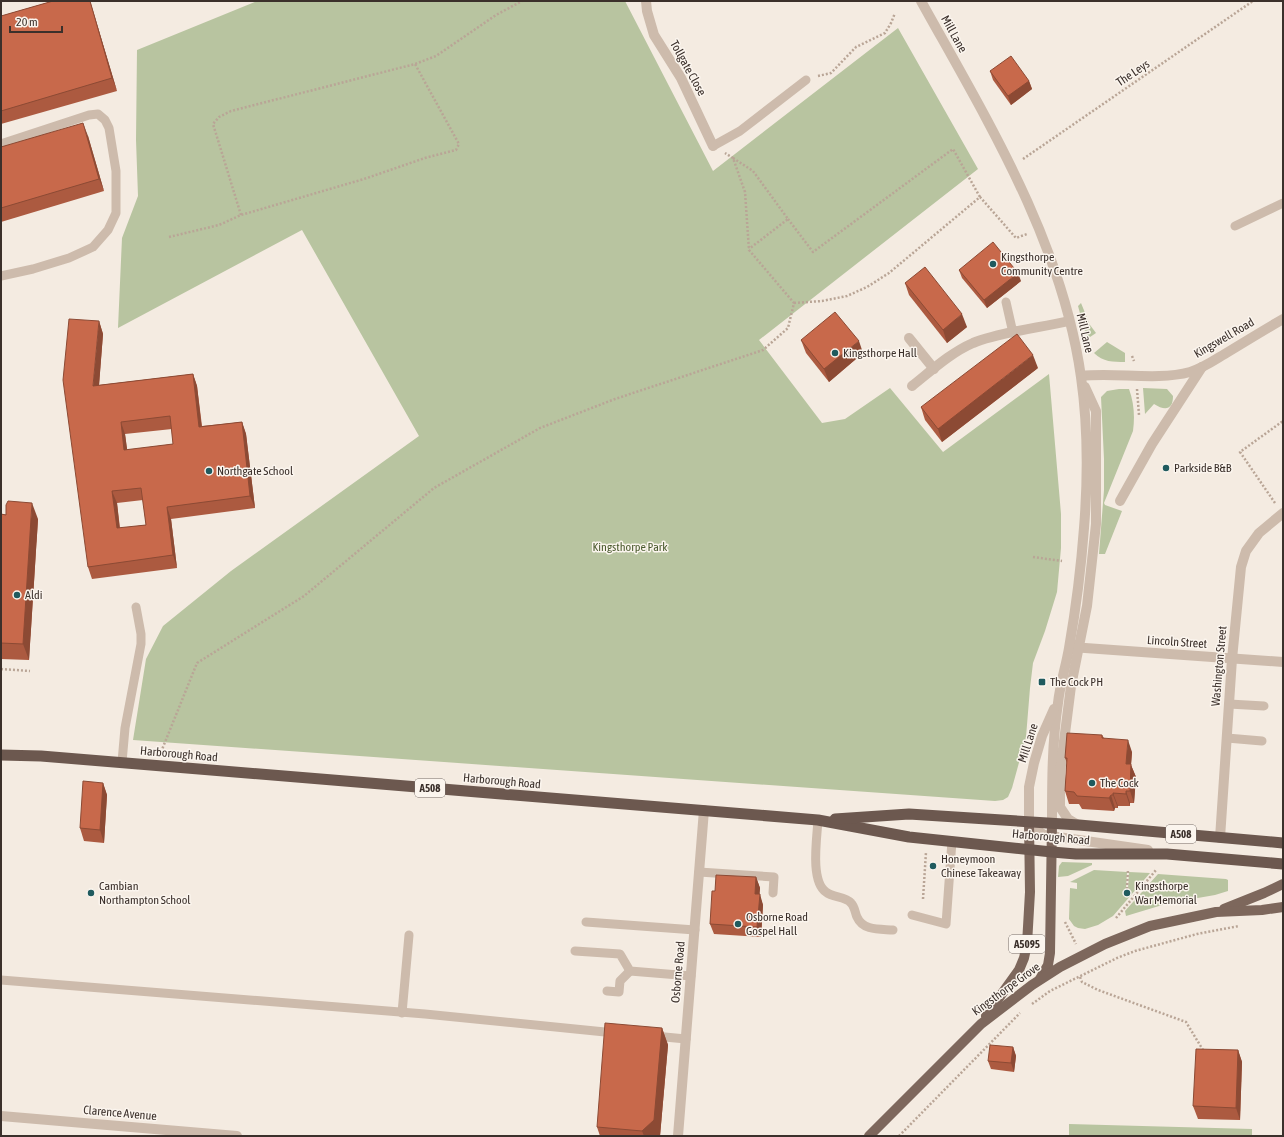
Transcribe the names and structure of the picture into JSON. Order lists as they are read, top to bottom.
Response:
{
  "streets": {
    "highway": ["Harborough Road", "A508"],
    "main road": ["A5095", "Kingsthorpe Grove"],
    "street": [
      "Mill Lane",
      "Tollgate Close",
      "Kingswell Road",
      "Lincoln Street",
      "Washington Street",
      "Osborne Road",
      "Clarence Avenue"
    ],
    "path": ["The Leys"]
  },
  "crossings": [
    ["Mill Lane", "Kingswell Road"],
    ["Mill Lane", "Lincoln Street"],
    ["Mill Lane", "Harborough Road"],
    ["Lincoln Street", "Washington Street"],
    ["Washington Street", "Harborough Road"],
    ["Harborough Road", "A508"],
    ["Harborough Road", "A5095"],
    ["Harborough Road", "Osborne Road"],
    ["A5095", "Kingsthorpe Grove"]
  ],
  "parks": ["Kingsthorpe Park"],
  "places": {
    "other": [
      "Kingsthorpe Community Centre",
      "Kingsthorpe Hall",
      "Parkside B&B",
      "Northgate School",
      "Aldi",
      "The Cock",
      "Honeymoon Chinese Takeaway",
      "Cambian Northampton School",
      "Kingsthorpe War Memorial",
      "Osborne Road Gospel Hall"
    ],
    "transit": ["The Cock PH"]
  },
  "scale_bar": "20 m"
}
